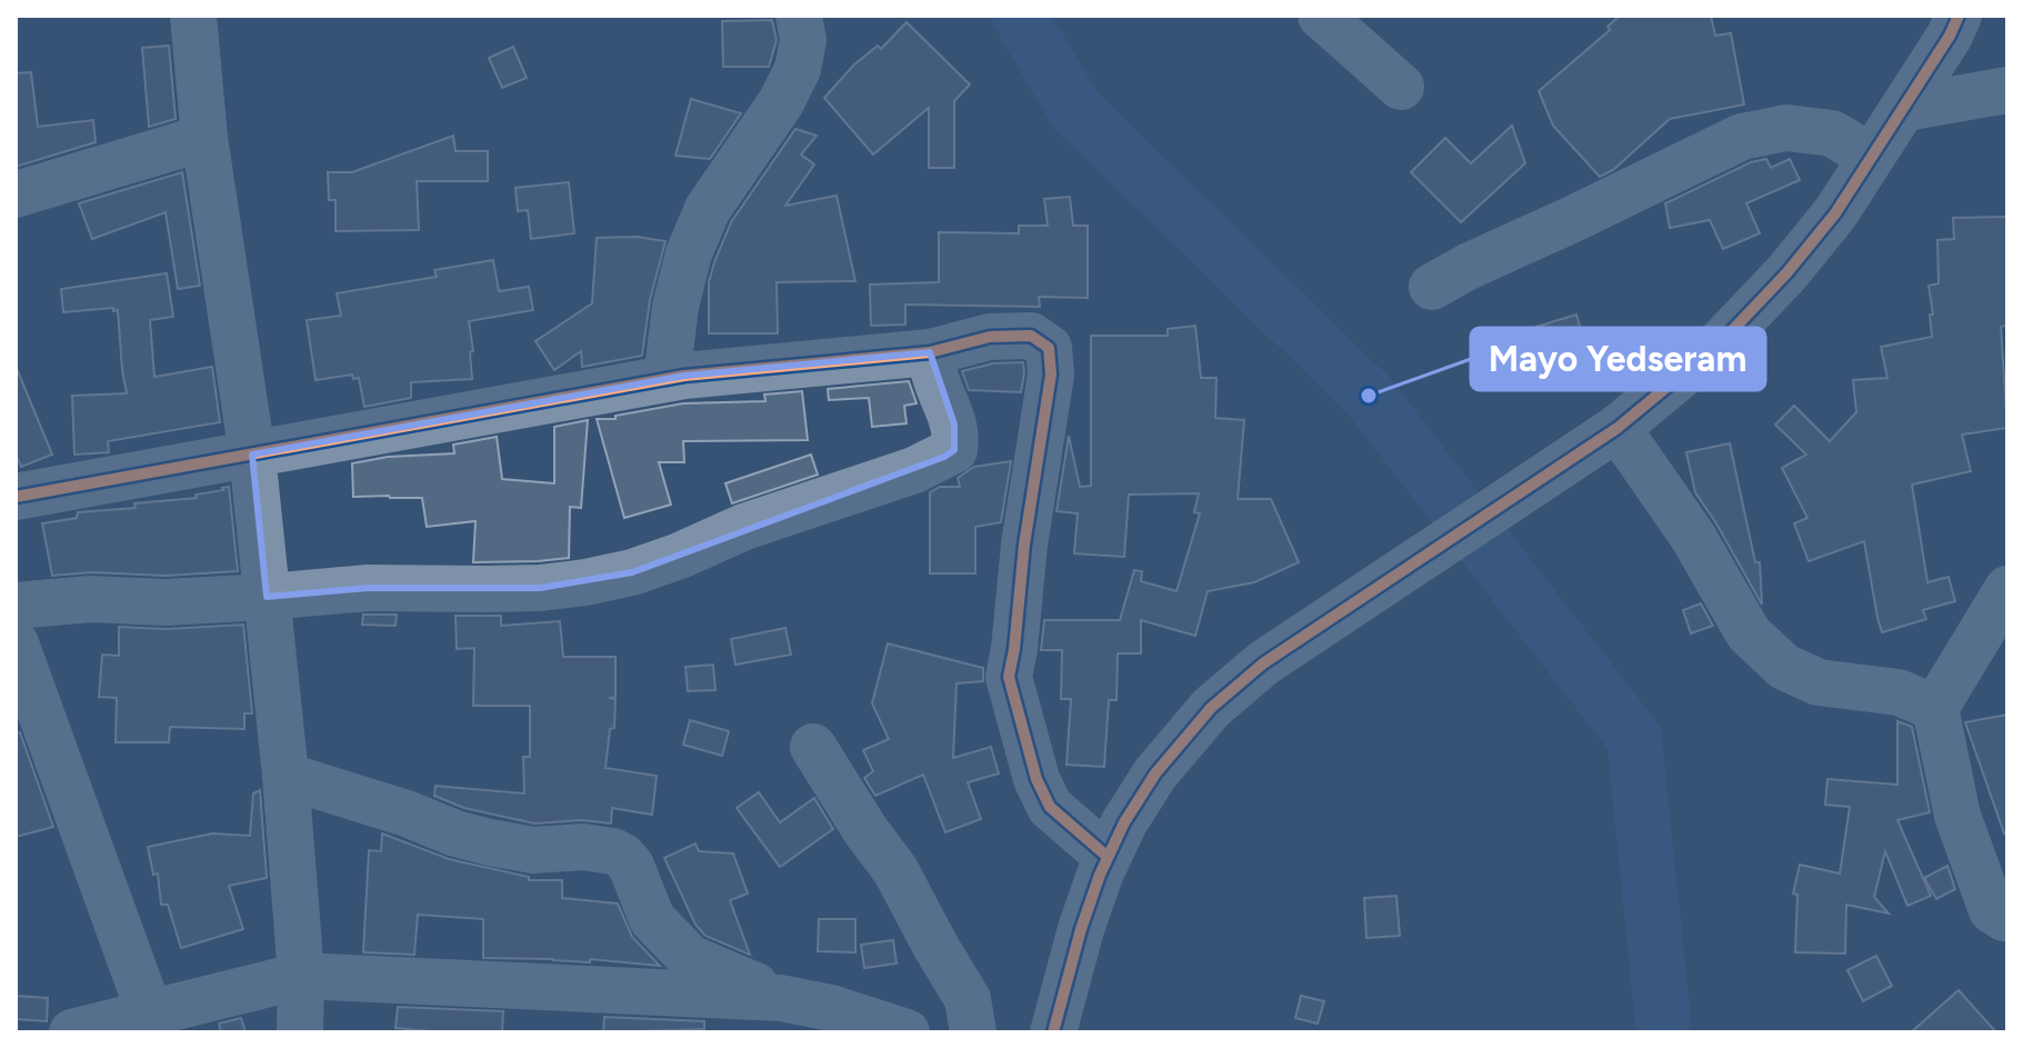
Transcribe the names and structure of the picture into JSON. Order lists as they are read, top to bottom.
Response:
{
  "places": ["Mayo Yedseram"]
}
